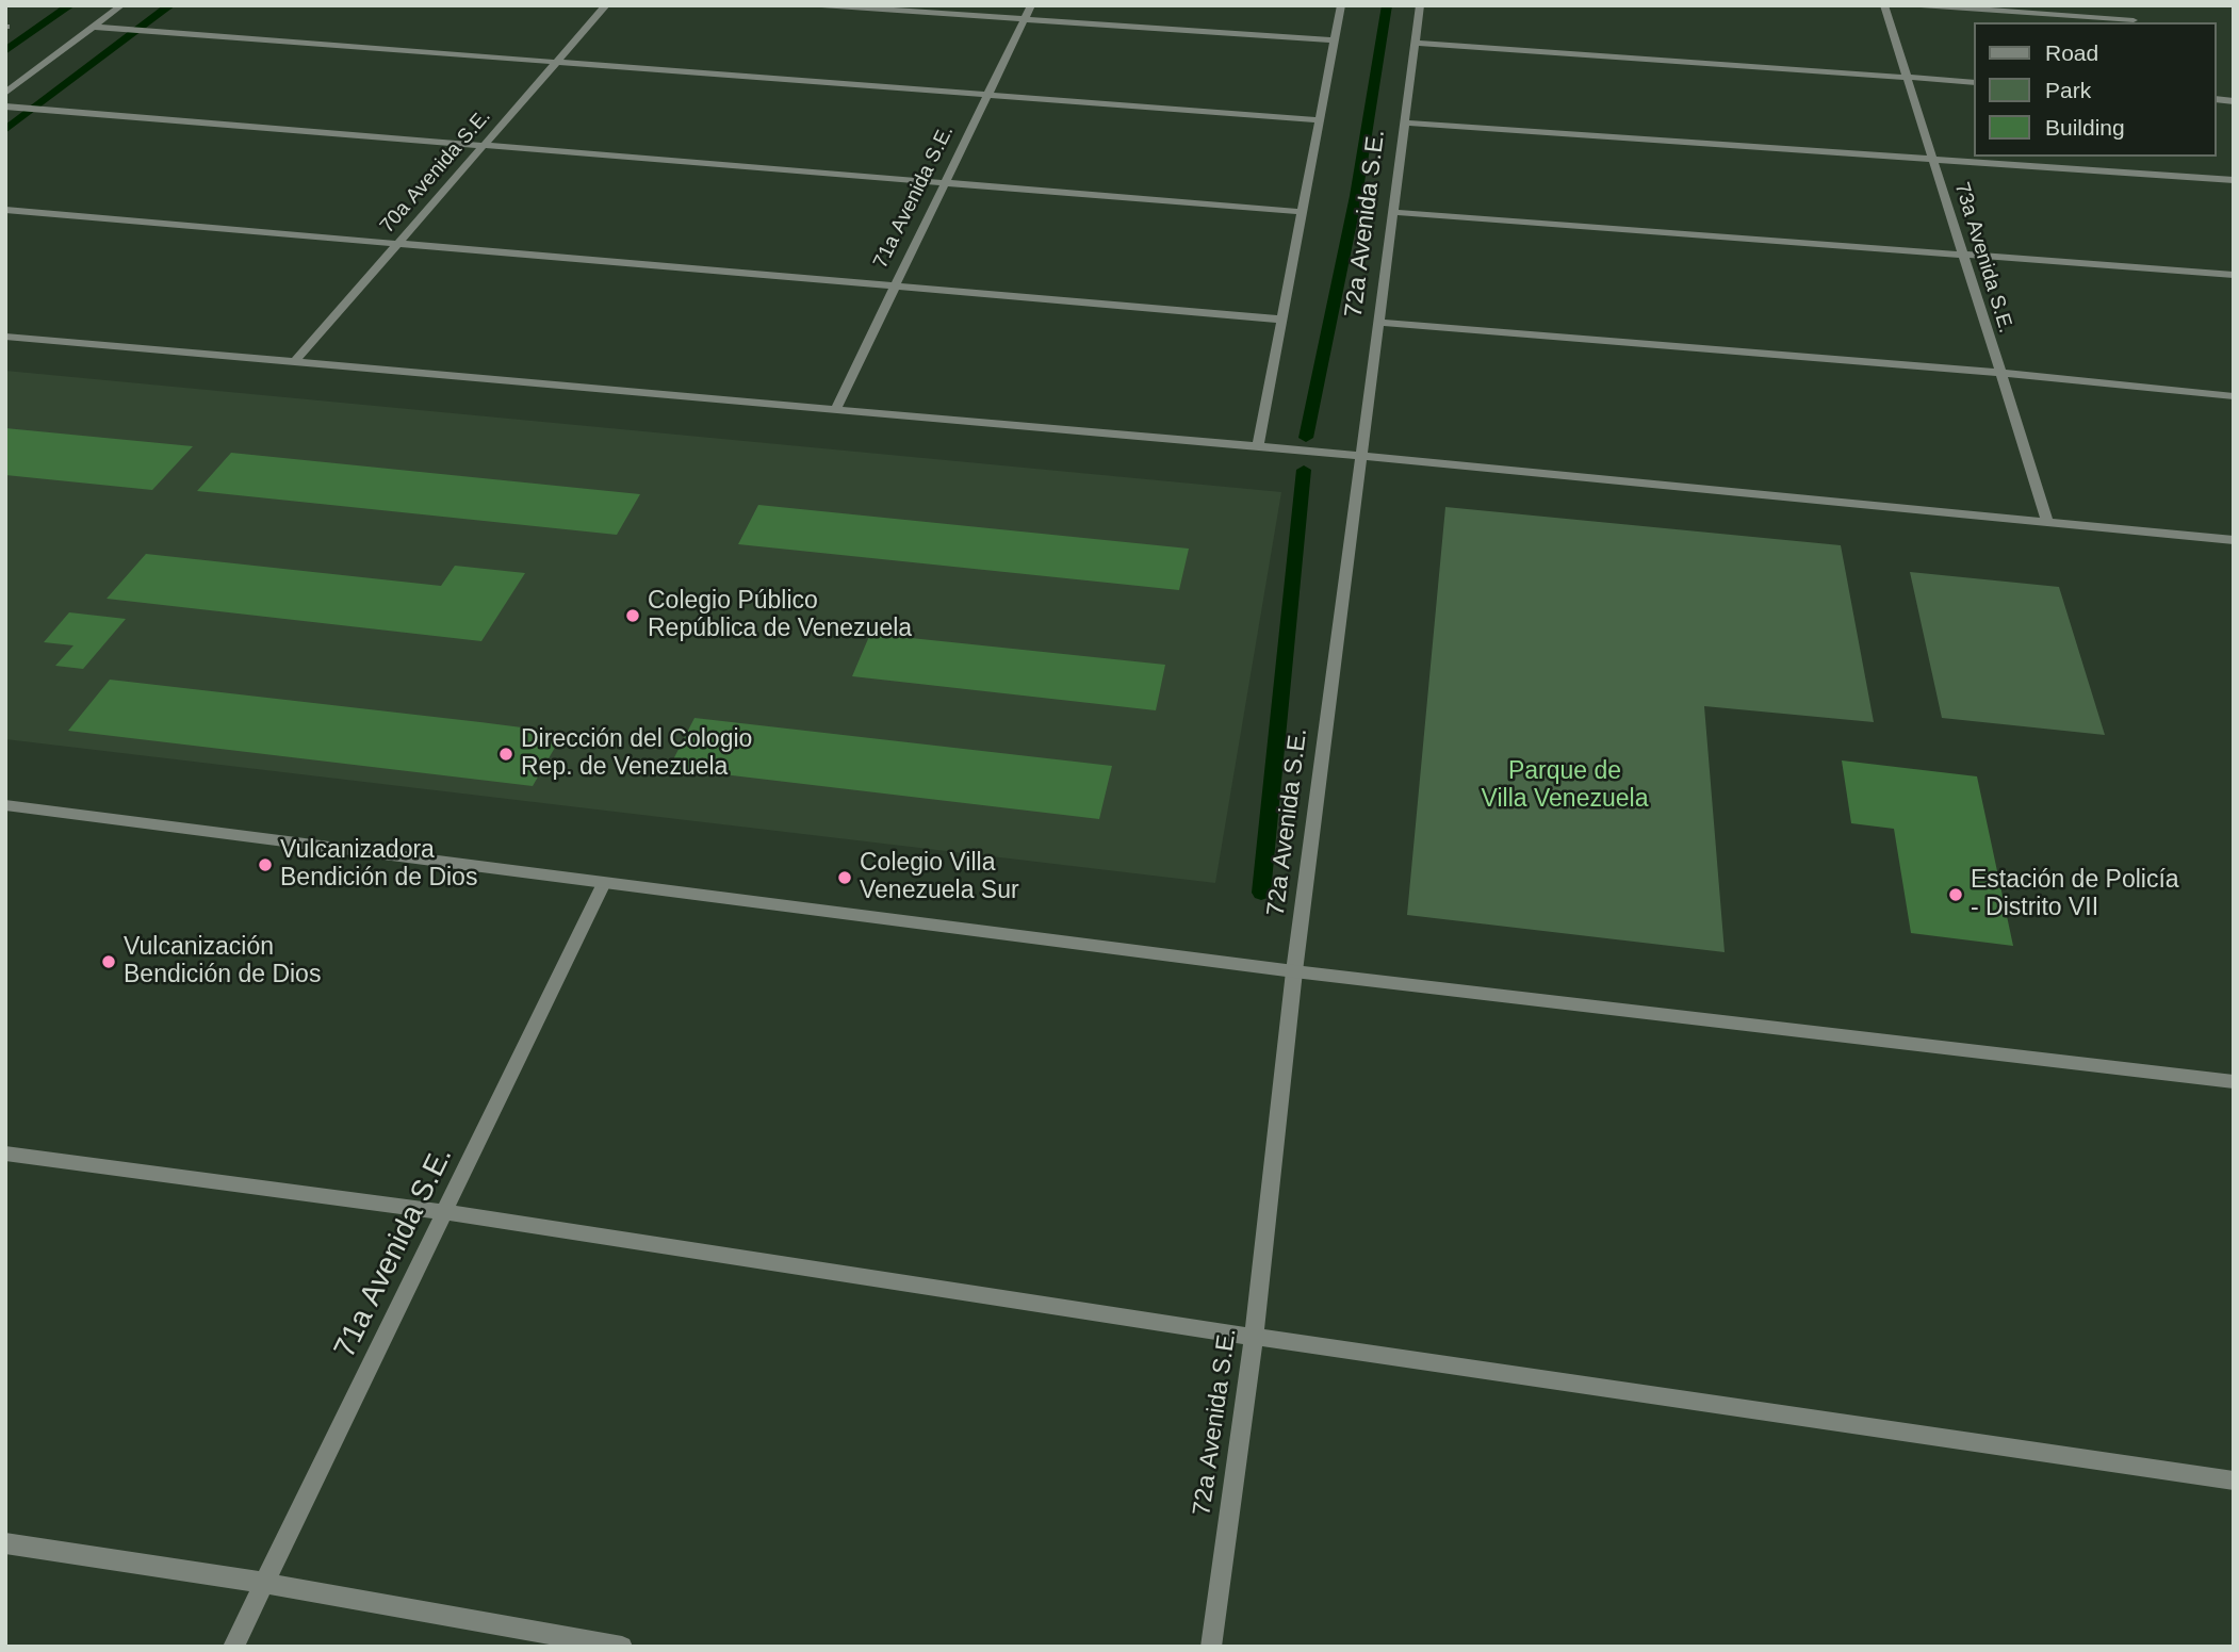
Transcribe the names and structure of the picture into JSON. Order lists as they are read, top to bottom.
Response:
{
  "streets": {
    "street": [
      "70a Avenida S.E.",
      "71a Avenida S.E.",
      "72a Avenida S.E.",
      "73a Avenida S.E."
    ]
  },
  "parks": ["Parque de Villa Venezuela"],
  "places": [
    "Colegio Público República de Venezuela",
    "Dirección del Cologio Rep. de Venezuela",
    "Vulcanizadora Bendición de Dios",
    "Colegio Villa Venezuela Sur",
    "Estación de Policía - Distrito VII",
    "Vulcanización Bendición de Dios"
  ],
  "legend": ["Road", "Park", "Building"]
}
